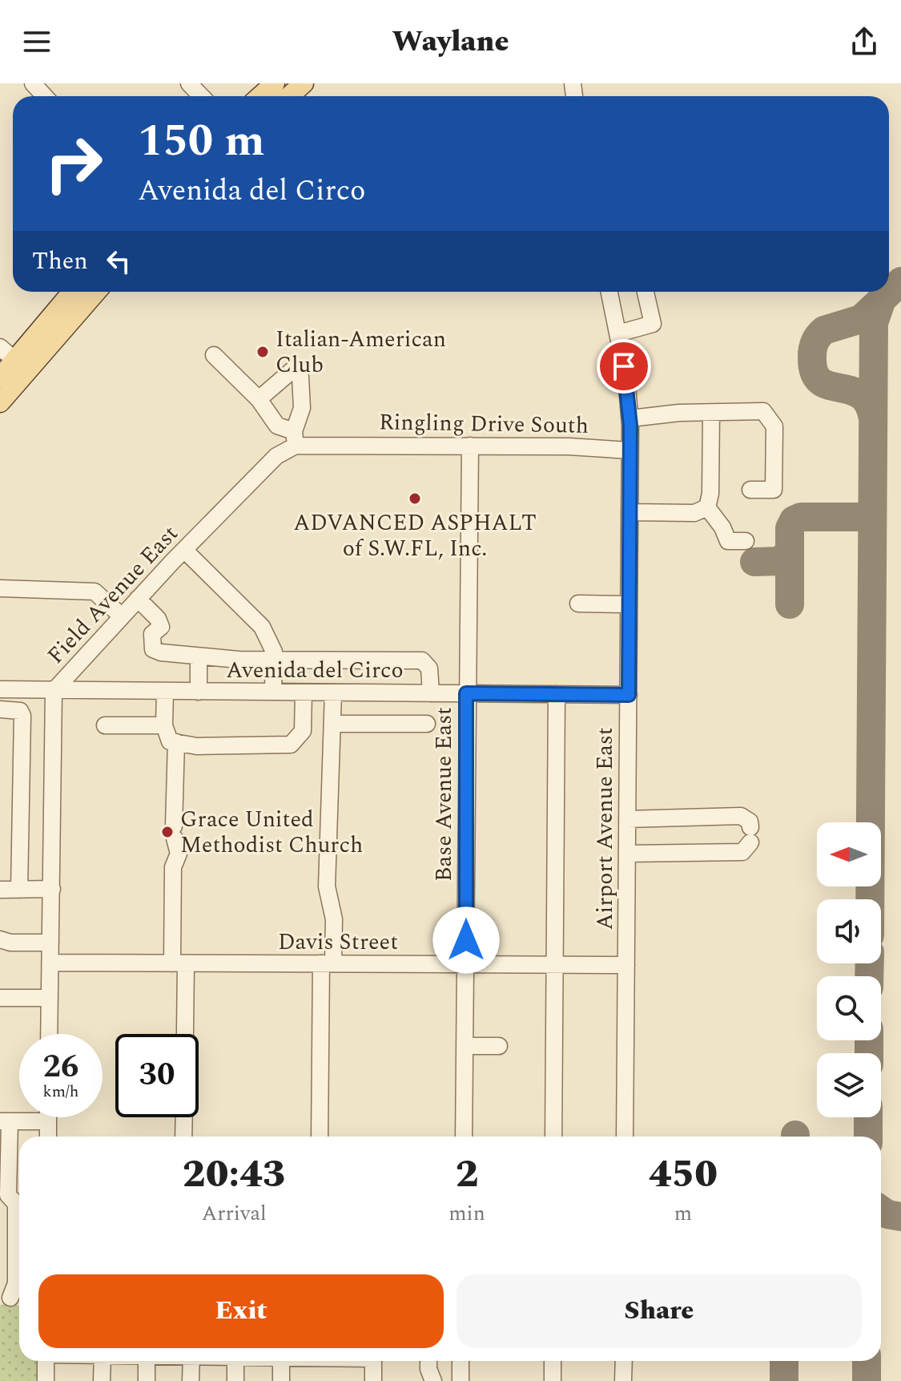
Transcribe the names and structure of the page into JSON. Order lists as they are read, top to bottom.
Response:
{
  "streets": {
    "street": [
      "Ringling Drive South",
      "Field Avenue East",
      "Avenida del Circo",
      "Base Avenue East",
      "Airport Avenue East",
      "Davis Street"
    ]
  },
  "crossings": [
    ["Ringling Drive South", "Field Avenue East"],
    ["Ringling Drive South", "Base Avenue East"],
    ["Ringling Drive South", "Airport Avenue East"],
    ["Field Avenue East", "Avenida del Circo"],
    ["Field Avenue East", "Davis Street"],
    ["Avenida del Circo", "Base Avenue East"],
    ["Avenida del Circo", "Airport Avenue East"],
    ["Base Avenue East", "Davis Street"],
    ["Airport Avenue East", "Davis Street"]
  ],
  "places": ["Italian-American Club", "ADVANCED ASPHALT of S.W.FL, Inc.", "Grace United Methodist Church"],
  "north": "left",
  "page": {
    "header": "Waylane",
    "turn": ["150 m", "Avenida del Circo"],
    "then": "Then",
    "speed": "26 km/h",
    "limit": "30",
    "eta": [
      "20:43",
      "Arrival",
      "2",
      "min",
      "450",
      "m"
    ],
    "buttons": ["Exit", "Share"]
  }
}
